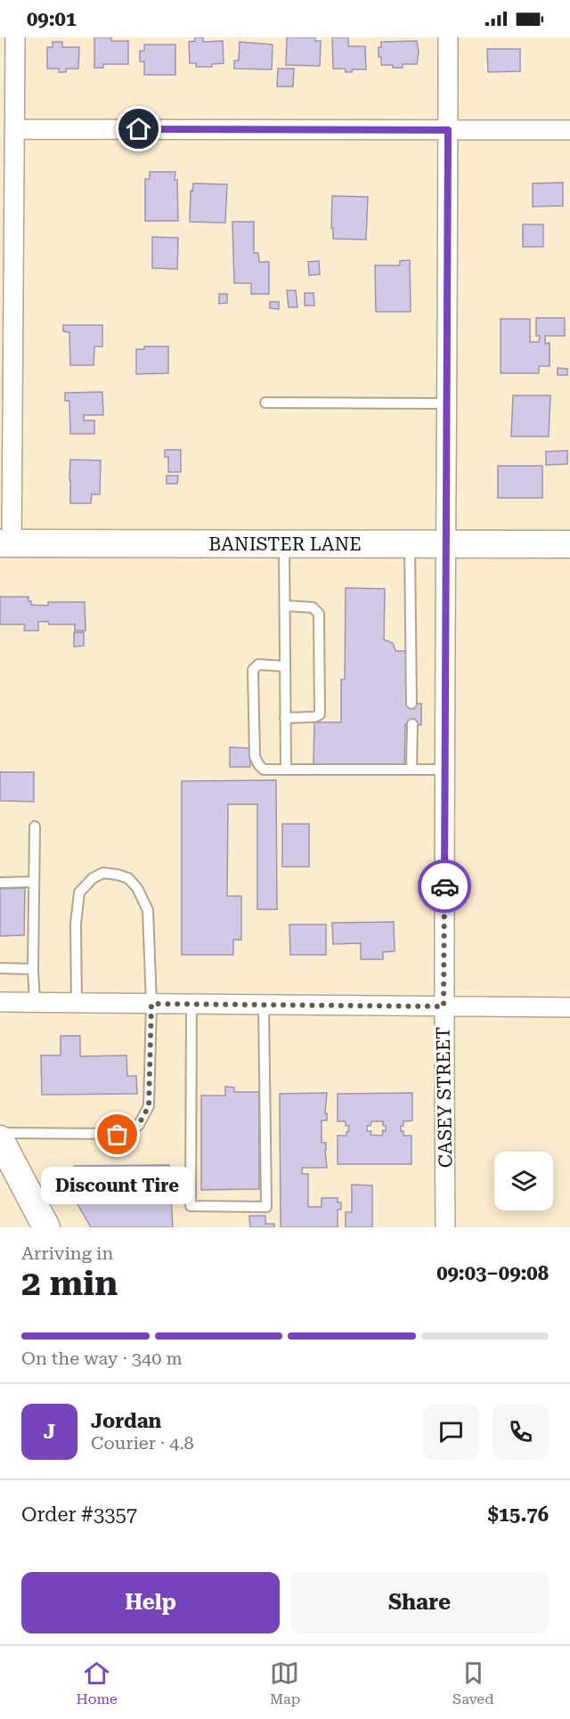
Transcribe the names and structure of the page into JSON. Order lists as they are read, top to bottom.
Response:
{
  "streets": {
    "street": ["BANISTER LANE", "CASEY STREET"]
  },
  "crossings": [
    ["BANISTER LANE", "CASEY STREET"]
  ],
  "places": ["Discount Tire"],
  "page": {
    "status": "09:01",
    "bubble": "Discount Tire",
    "heading": ["2 min", "Arriving in", "09:03–09:08"],
    "panel": [
      "Jordan",
      "Courier · 4.8",
      "Order #3357",
      "$15.76"
    ],
    "bar": "On the way · 340 m",
    "round": "J",
    "buttons": ["Help", "Share"],
    "tabs": ["Home", "Map", "Saved"]
  }
}
